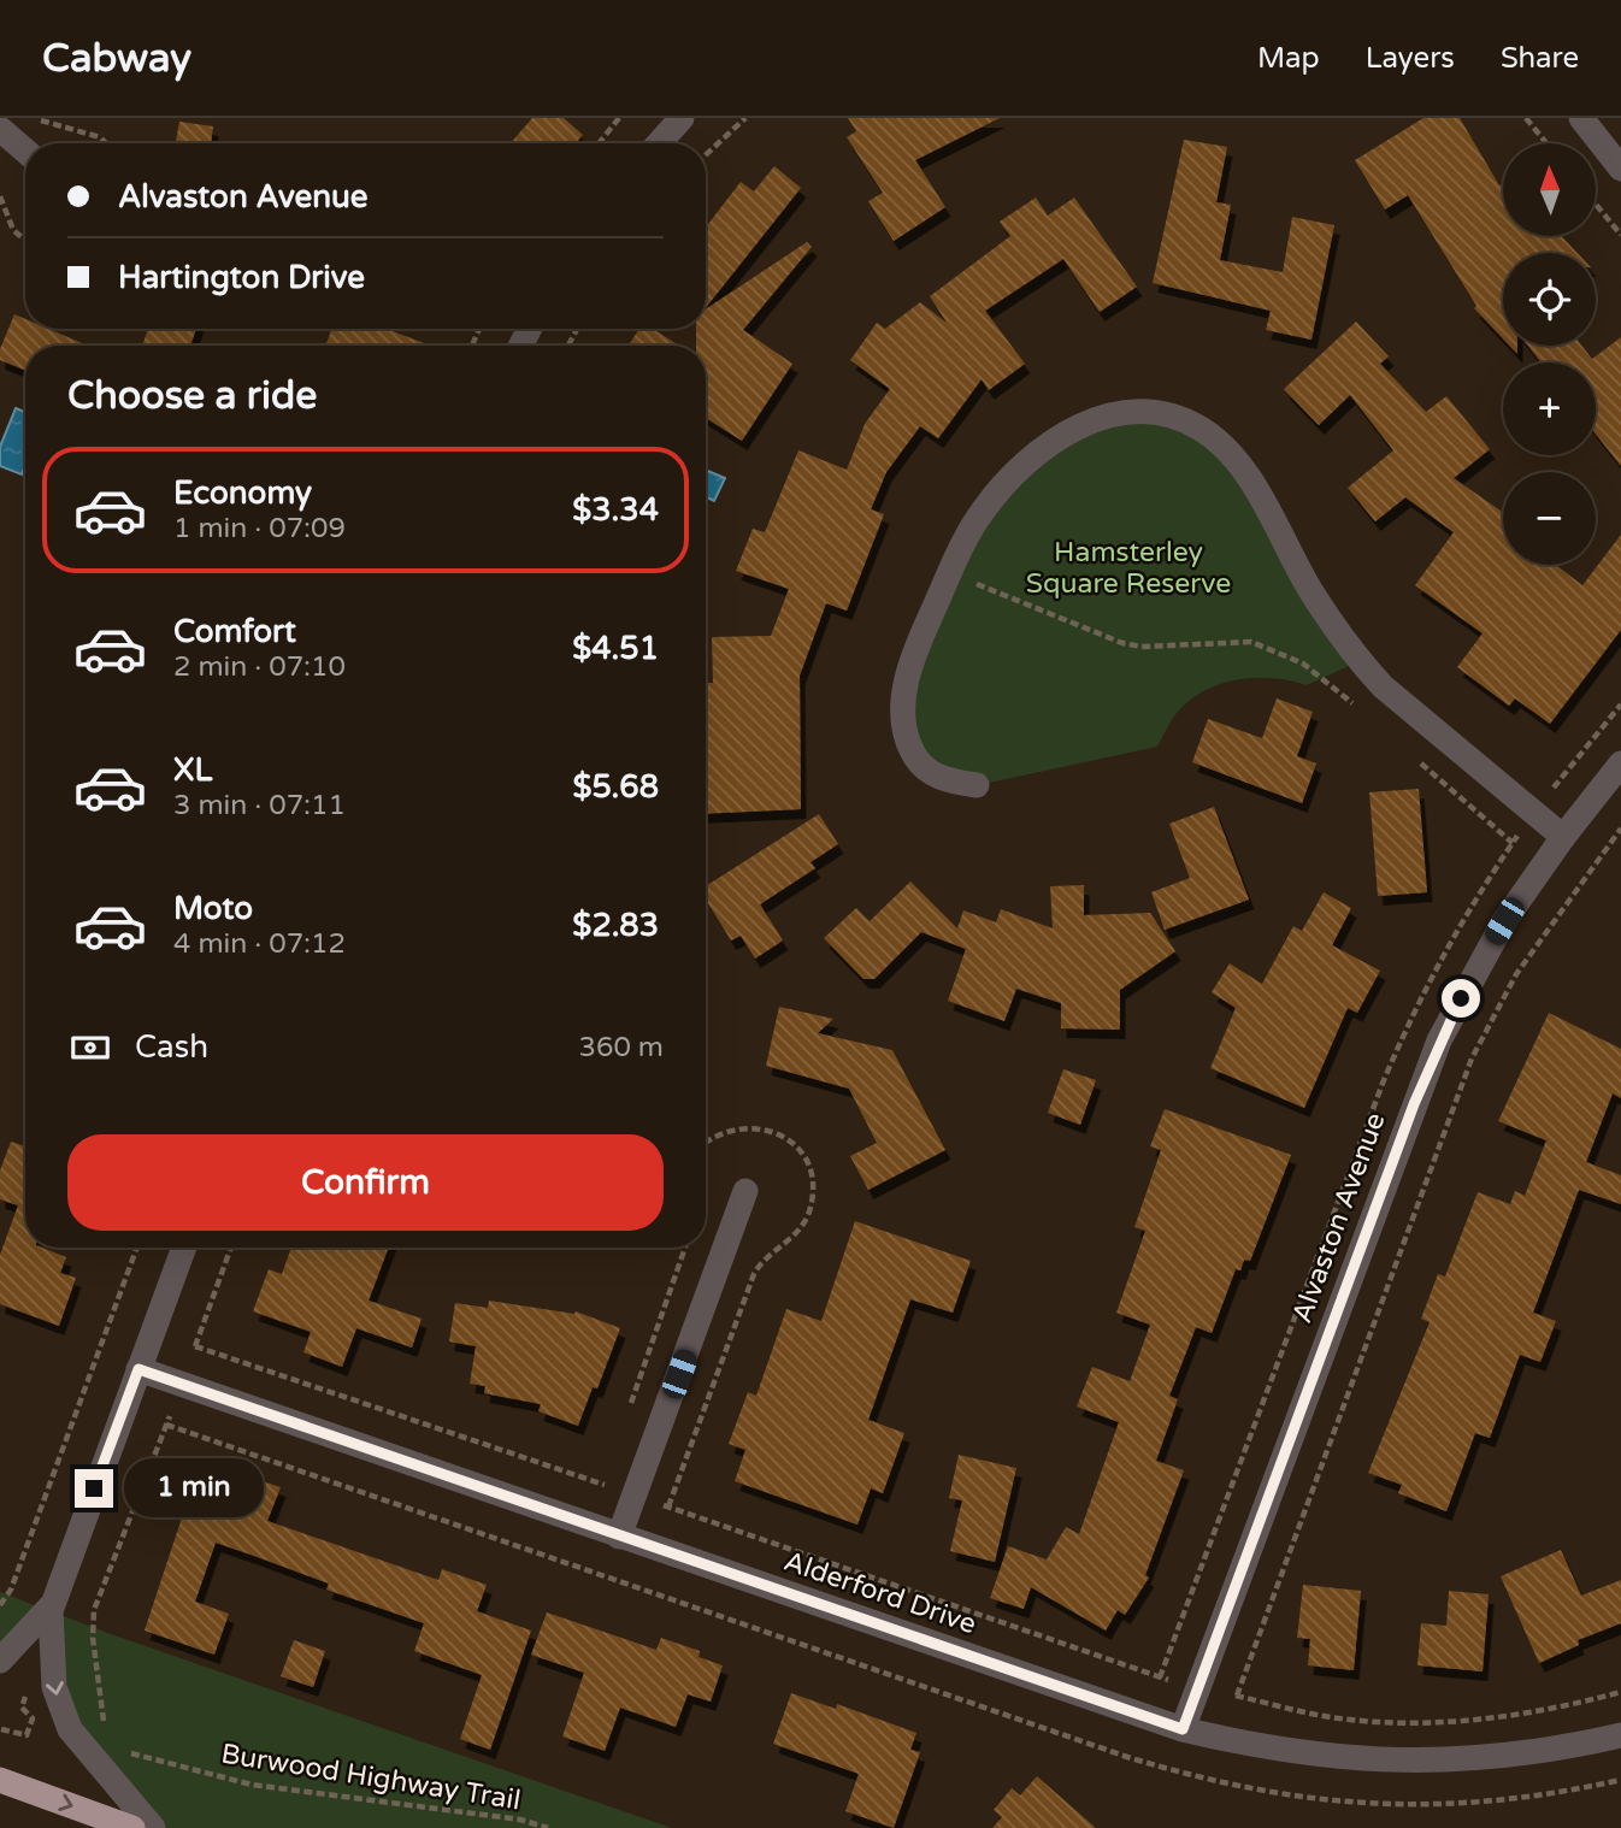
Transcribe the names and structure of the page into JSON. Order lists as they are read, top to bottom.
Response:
{
  "streets": {
    "street": ["Alvaston Avenue", "Alderford Drive"],
    "path": ["Burwood Highway Trail"]
  },
  "crossings": [
    ["Alvaston Avenue", "Alderford Drive"]
  ],
  "parks": ["Hamsterley Square Reserve"],
  "north": "top",
  "page": {
    "header": "Cabway",
    "nav": ["Map", "Layers", "Share"],
    "map_buttons": ["+", "−"],
    "banner": ["Alvaston Avenue", "Hartington Drive"],
    "heading": "Choose a ride",
    "list": [
      {
        "name": "Economy",
        "note": "1 min · 07:09",
        "value": "$3.34"
      },
      {
        "name": "Comfort",
        "note": "2 min · 07:10",
        "value": "$4.51"
      },
      {
        "name": "XL",
        "note": "3 min · 07:11",
        "value": "$5.68"
      },
      {
        "name": "Moto",
        "note": "4 min · 07:12",
        "value": "$2.83"
      }
    ],
    "pay": ["Cash", "360 m"],
    "buttons": "Confirm",
    "bubble": "1 min"
  }
}
